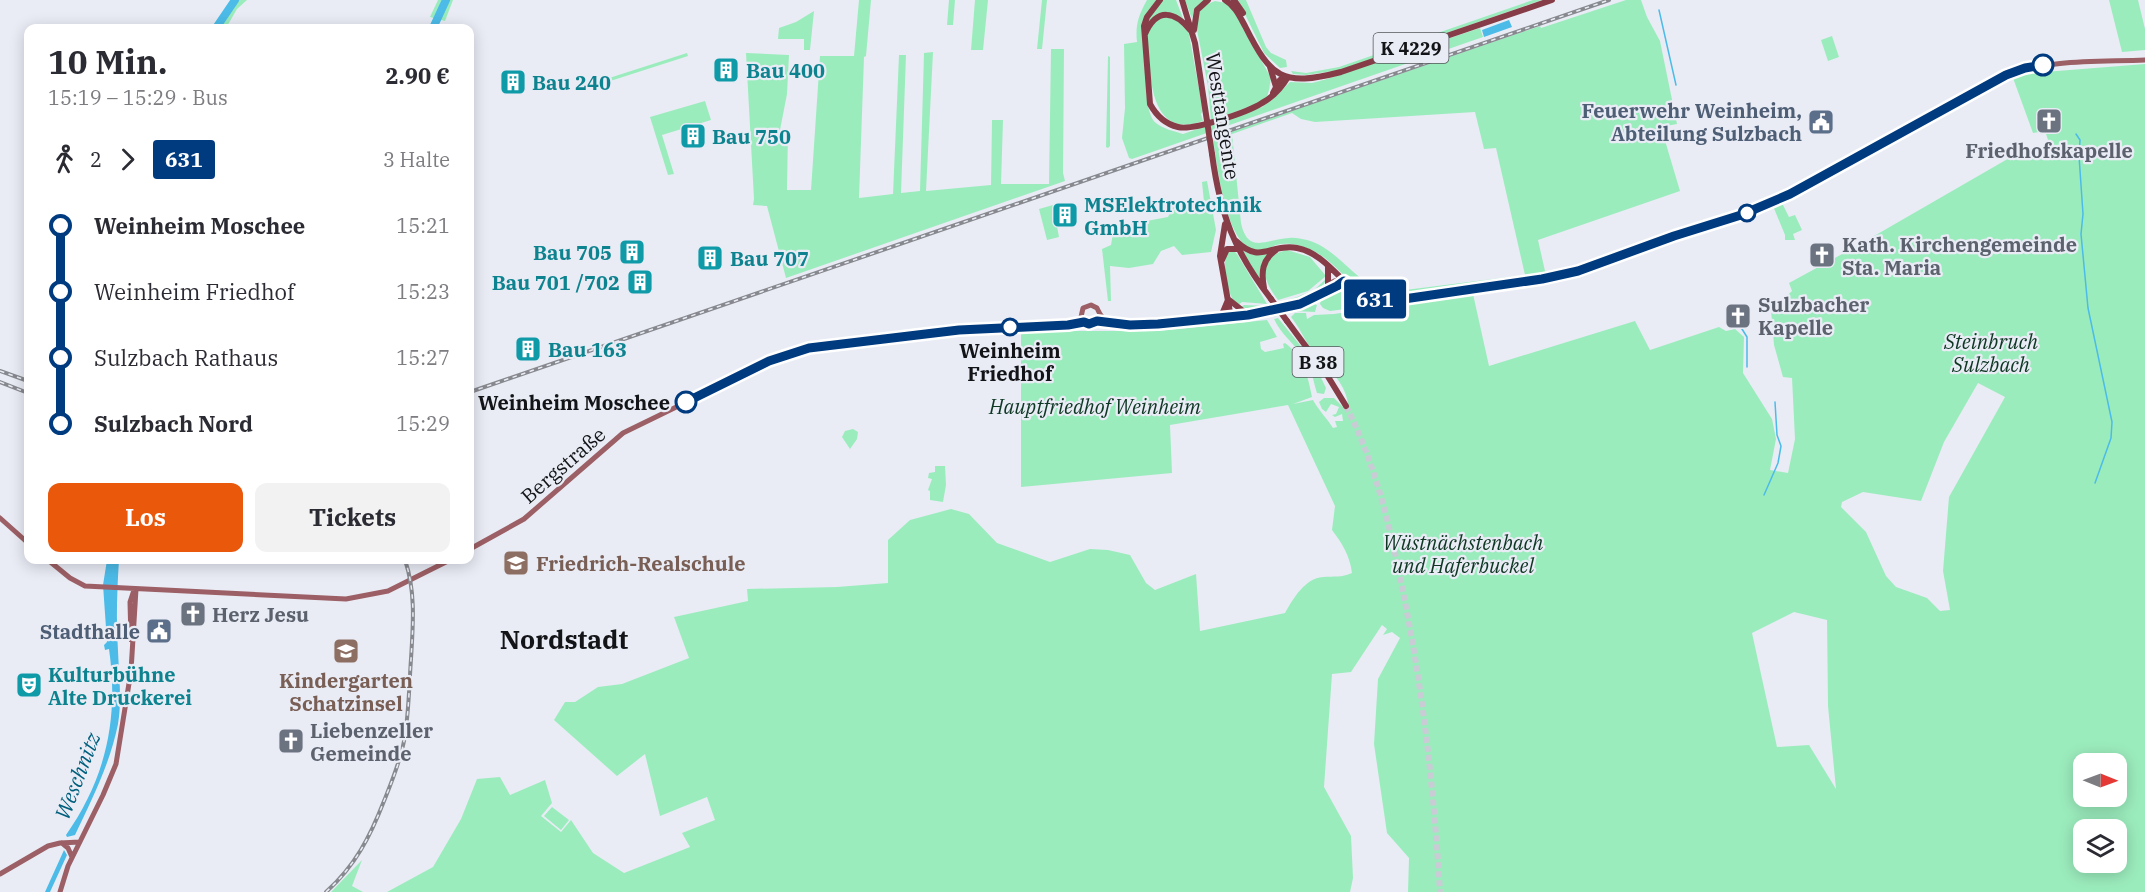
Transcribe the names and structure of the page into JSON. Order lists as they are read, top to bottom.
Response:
{
  "streets": {
    "main road": [
      "K 4229",
      "Westtangente",
      "B 38",
      "Bergstraße"
    ]
  },
  "crossings": [
    ["Westtangente", "B 38"]
  ],
  "districts": ["Nordstadt"],
  "water": ["Weschnitz"],
  "parks": ["Steinbruch Sulzbach", "Hauptfriedhof Weinheim", "Wüstnächstenbach und Haferbuckel"],
  "places": {
    "building": [
      "Bau 400",
      "Bau 240",
      "Bau 750",
      "MSElektrotechnik GmbH",
      "Bau 705",
      "Bau 707",
      "Bau 701 /702",
      "Bau 163"
    ],
    "church": [
      "Friedhofskapelle",
      "Kath. Kirchengemeinde Sta. Maria",
      "Sulzbacher Kapelle",
      "Herz Jesu",
      "Liebenzeller Gemeinde"
    ],
    "public building": ["Feuerwehr Weinheim, Abteilung Sulzbach", "Stadthalle"],
    "other": ["Weinheim Friedhof", "Weinheim Moschee"],
    "school or university": ["Friedrich-Realschule", "Kindergarten Schatzinsel"],
    "theatre": ["Kulturbühne Alte Druckerei"]
  },
  "lines": ["bus line 631"],
  "north": "right",
  "page": {
    "on_map": "631",
    "heading": ["10 Min.", "15:19 – 15:29 · Bus", "2.90 €"],
    "legs": ["2", "631", "3 Halte"],
    "list": [
      {
        "name": "Weinheim Moschee",
        "value": "15:21"
      },
      {
        "name": "Weinheim Friedhof",
        "value": "15:23"
      },
      {
        "name": "Sulzbach Rathaus",
        "value": "15:27"
      },
      {
        "name": "Sulzbach Nord",
        "value": "15:29"
      }
    ],
    "buttons": ["Los", "Tickets"]
  }
}
